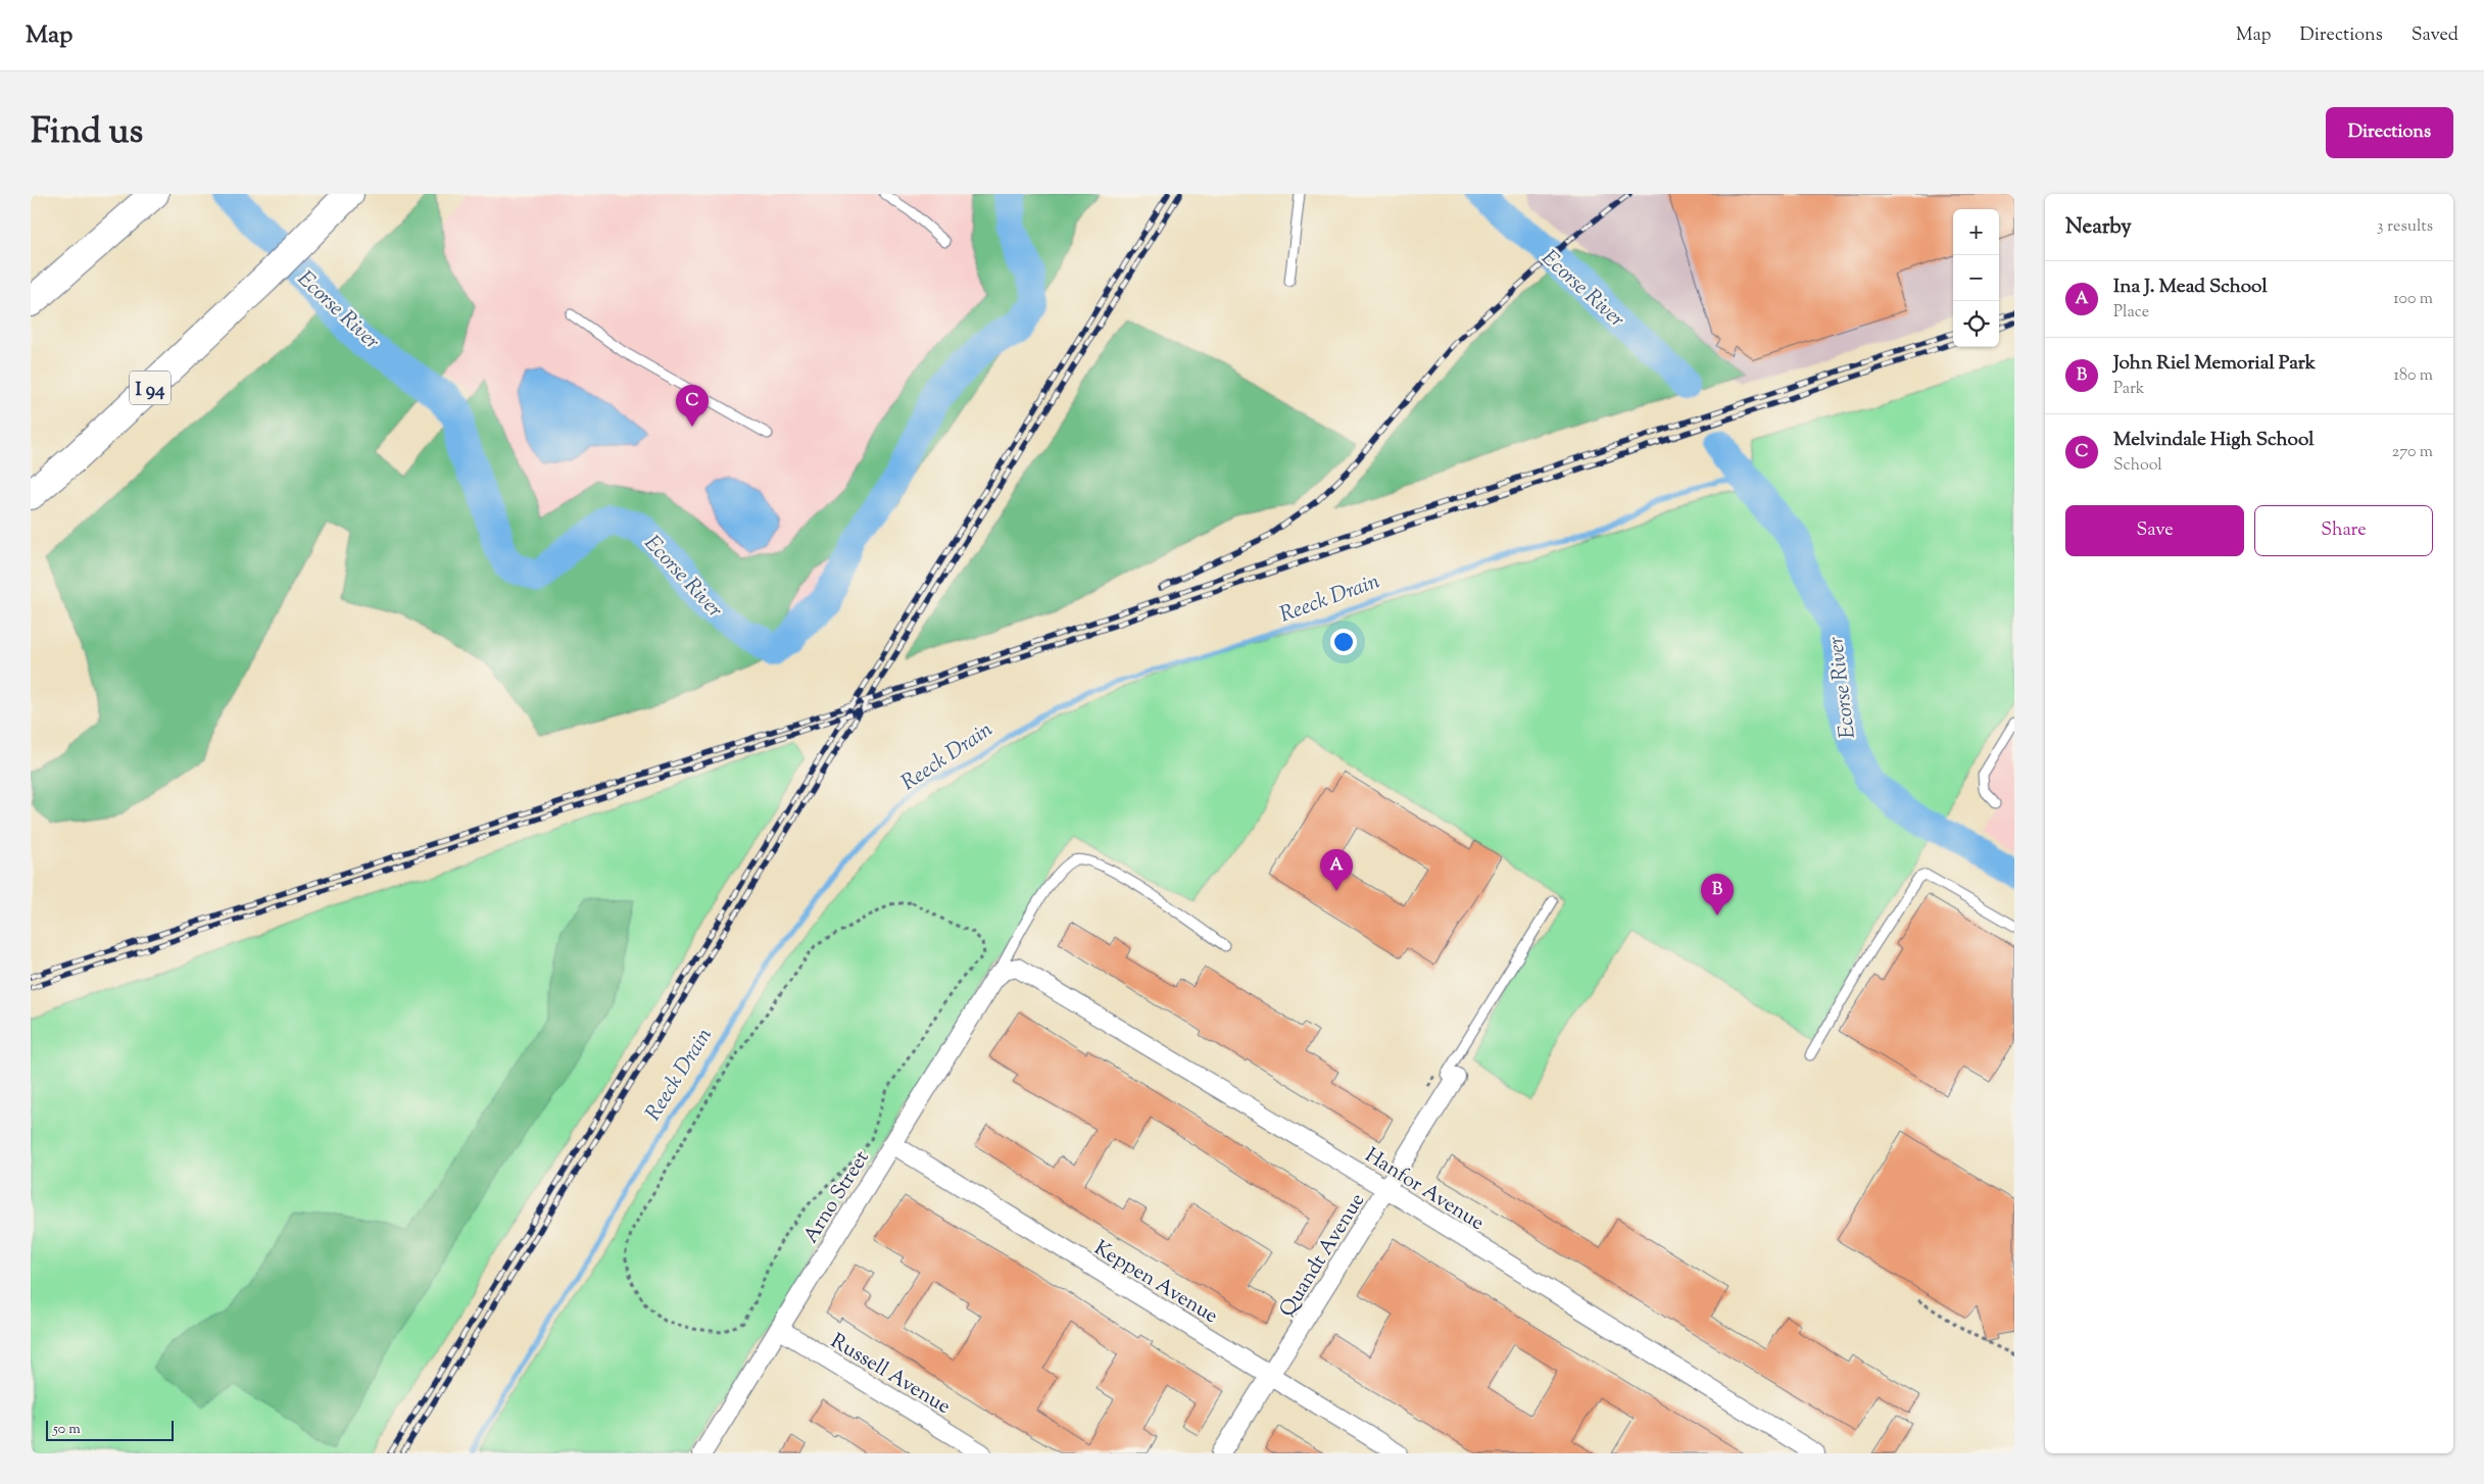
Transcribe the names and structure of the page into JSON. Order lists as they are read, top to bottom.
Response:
{
  "streets": {
    "highway": ["I 94"],
    "street": [
      "Hanfor Avenue",
      "Arno Street",
      "Quandt Avenue",
      "Keppen Avenue",
      "Russell Avenue"
    ]
  },
  "crossings": [
    ["Hanfor Avenue", "Arno Street"],
    ["Hanfor Avenue", "Quandt Avenue"],
    ["Arno Street", "Keppen Avenue"],
    ["Arno Street", "Russell Avenue"],
    ["Quandt Avenue", "Keppen Avenue"]
  ],
  "water": ["Ecorse River", "Reeck Drain"],
  "scale_bar": "50 m",
  "page": {
    "header": "Map",
    "nav": ["Map", "Directions", "Saved"],
    "title": "Find us",
    "buttons": [
      "Directions",
      ["Save", "Share"]
    ],
    "heading": ["Nearby", "3 results"],
    "map_buttons": ["+", "−"],
    "list": [
      {
        "mark": "A",
        "name": "Ina J. Mead School",
        "note": "Place",
        "value": "100 m"
      },
      {
        "mark": "B",
        "name": "John Riel Memorial Park",
        "note": "Park",
        "value": "180 m"
      },
      {
        "mark": "C",
        "name": "Melvindale High School",
        "note": "School",
        "value": "270 m"
      }
    ],
    "pins": ["C", "A", "B"],
    "scale": "50 m"
  }
}
